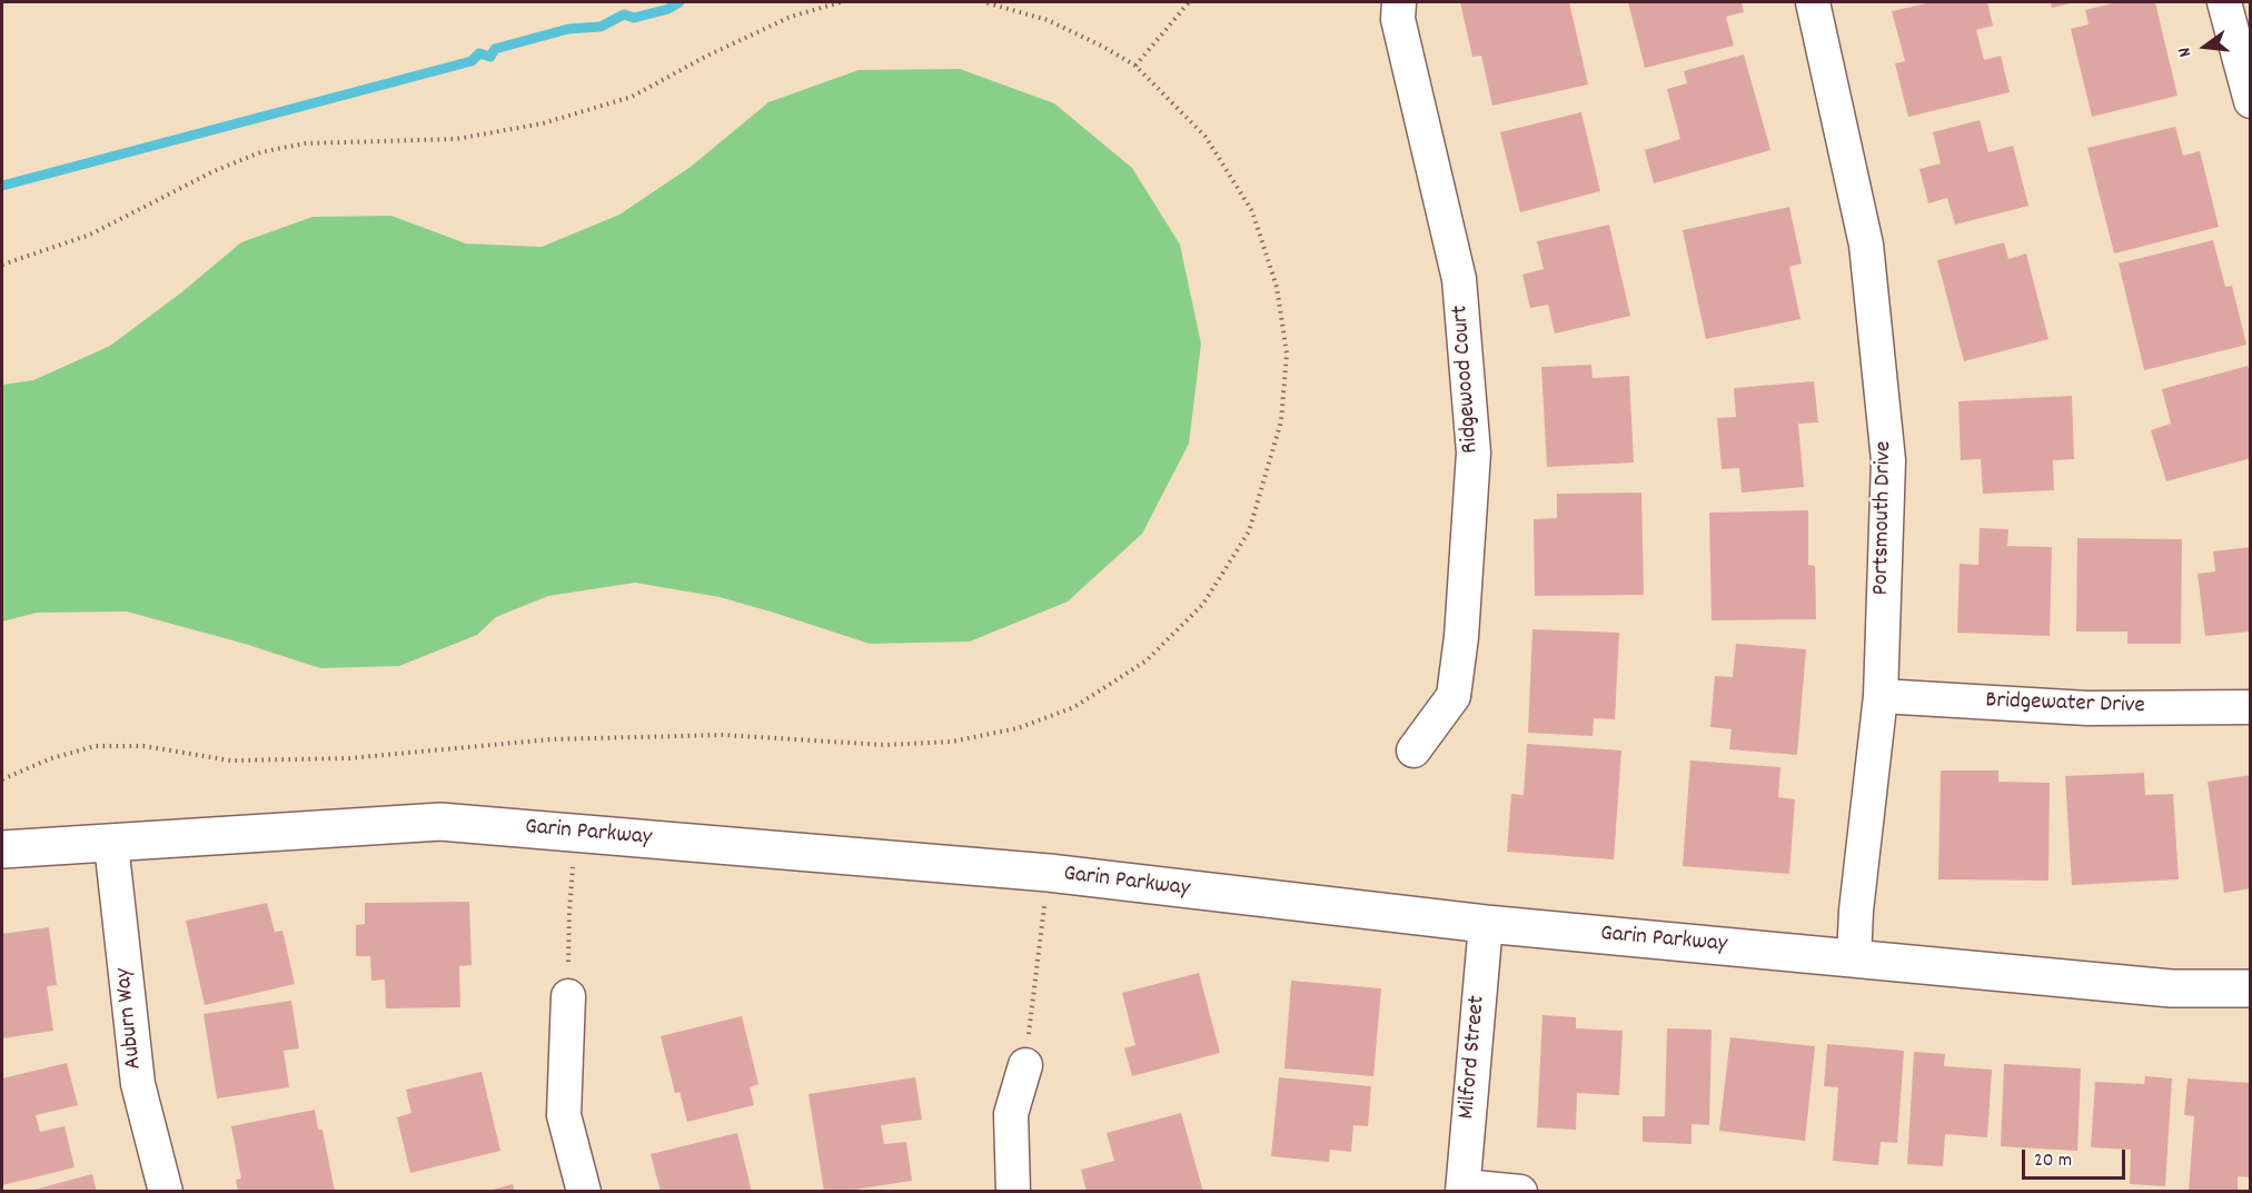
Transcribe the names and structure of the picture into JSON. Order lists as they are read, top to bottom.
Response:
{
  "streets": {
    "street": [
      "Ridgewood Court",
      "Portsmouth Drive",
      "Bridgewater Drive",
      "Garin Parkway",
      "Auburn Way",
      "Milford Street"
    ]
  },
  "crossings": [
    ["Portsmouth Drive", "Bridgewater Drive"],
    ["Portsmouth Drive", "Garin Parkway"],
    ["Garin Parkway", "Auburn Way"],
    ["Garin Parkway", "Milford Street"]
  ],
  "scale_bar": "20 m",
  "north": "left"
}
